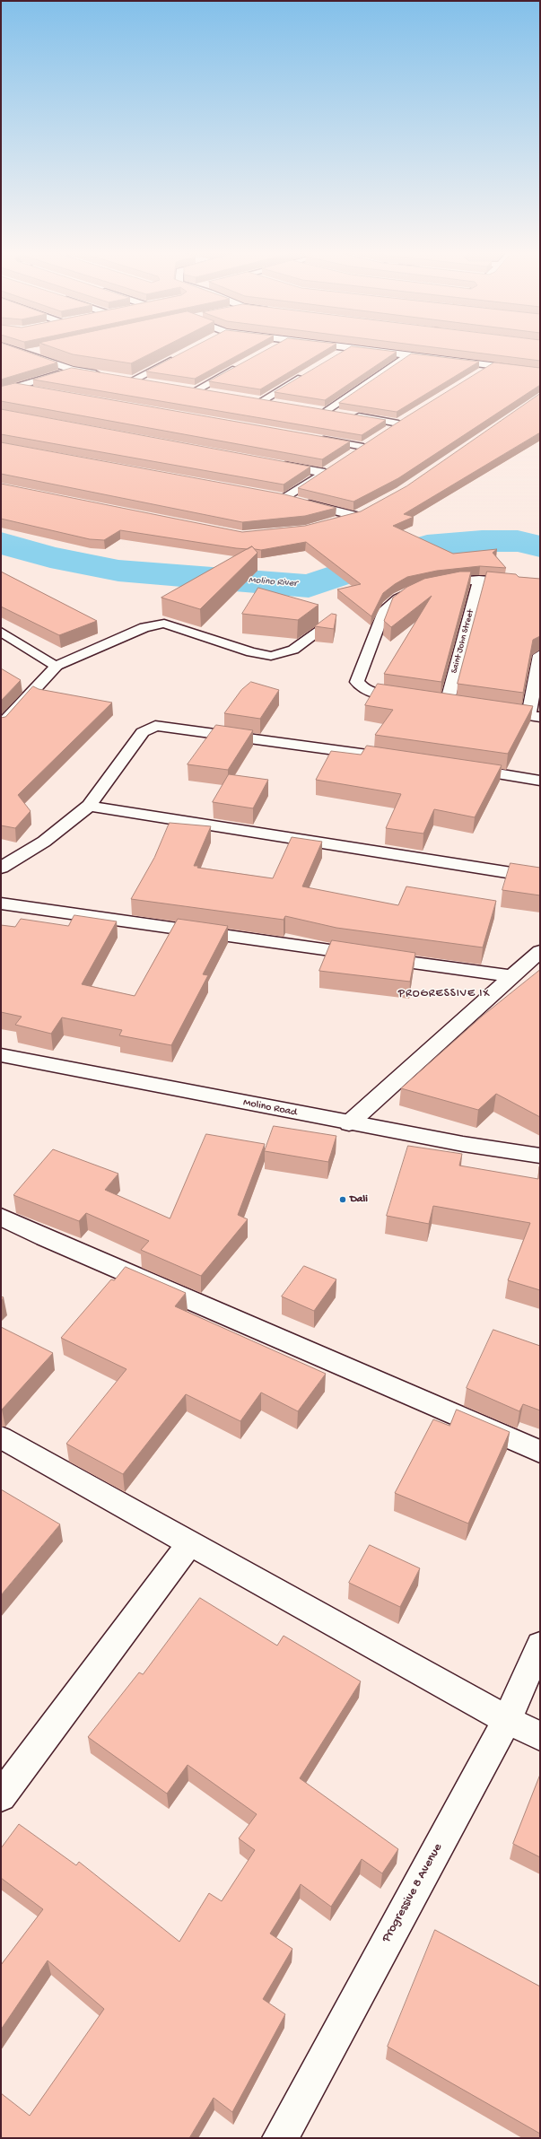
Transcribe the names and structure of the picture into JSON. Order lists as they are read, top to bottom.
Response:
{
  "streets": {
    "street": ["Saint John Street", "Molino Road", "Progressive 8 Avenue"]
  },
  "districts": ["PROGRESSIVE IX"],
  "water": ["Molino River"],
  "places": ["Dali"]
}
